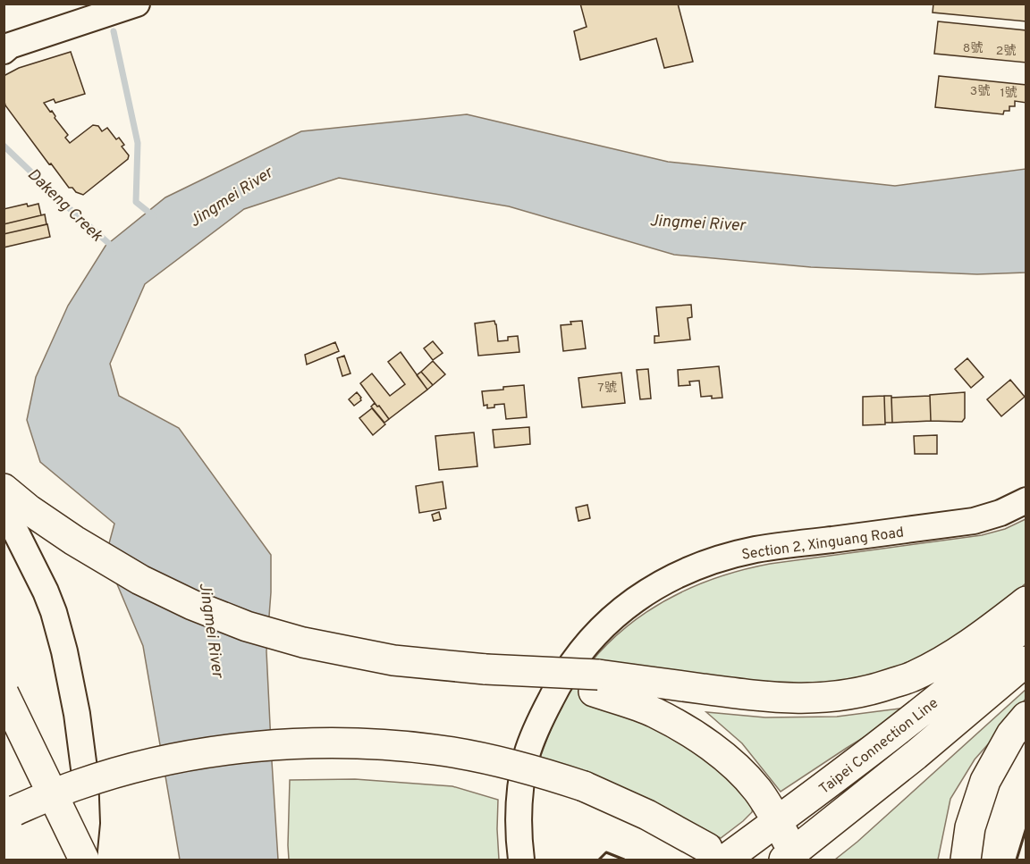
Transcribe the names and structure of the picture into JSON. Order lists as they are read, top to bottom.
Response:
{
  "streets": {
    "highway": ["Taipei Connection Line"],
    "street": ["Section 2, Xinguang Road"]
  },
  "water": ["Jingmei River", "Dakeng Creek"],
  "house_numbers": [
    "8號",
    "2號",
    "3號",
    "1號",
    "7號"
  ]
}
